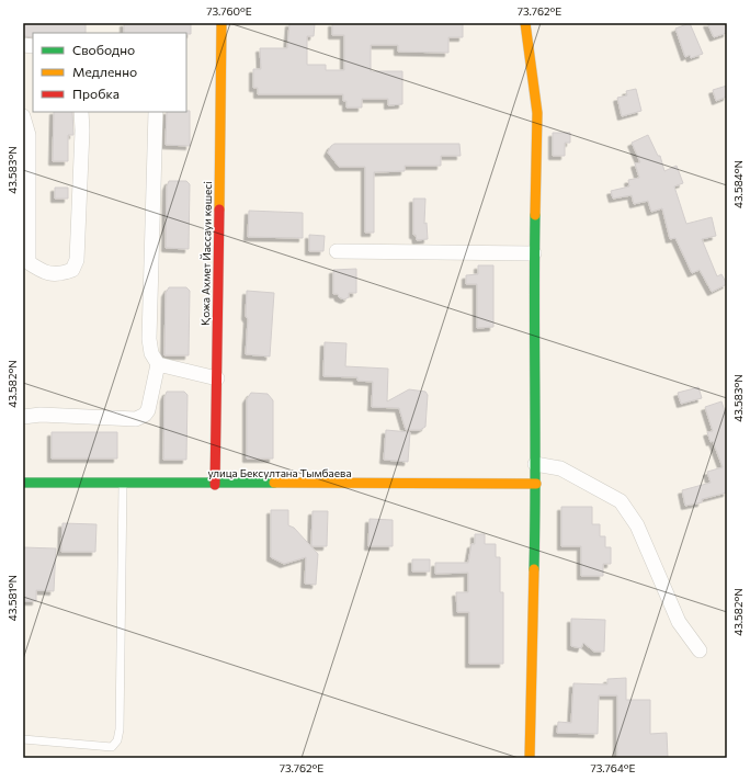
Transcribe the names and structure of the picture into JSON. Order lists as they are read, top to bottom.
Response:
{
  "streets": {
    "street": ["Қожа Ахмет Йассауи көшесі", "улица Бексултана Тымбаева"]
  },
  "crossings": [
    ["Қожа Ахмет Йассауи көшесі", "улица Бексултана Тымбаева"]
  ],
  "legend": ["Свободно", "Медленно", "Пробка"],
  "coordinates": [
    "73.760°E",
    "73.762°E",
    "43.583°N",
    "43.584°N",
    "43.582°N",
    "43.581°N",
    "73.764°E"
  ]
}
